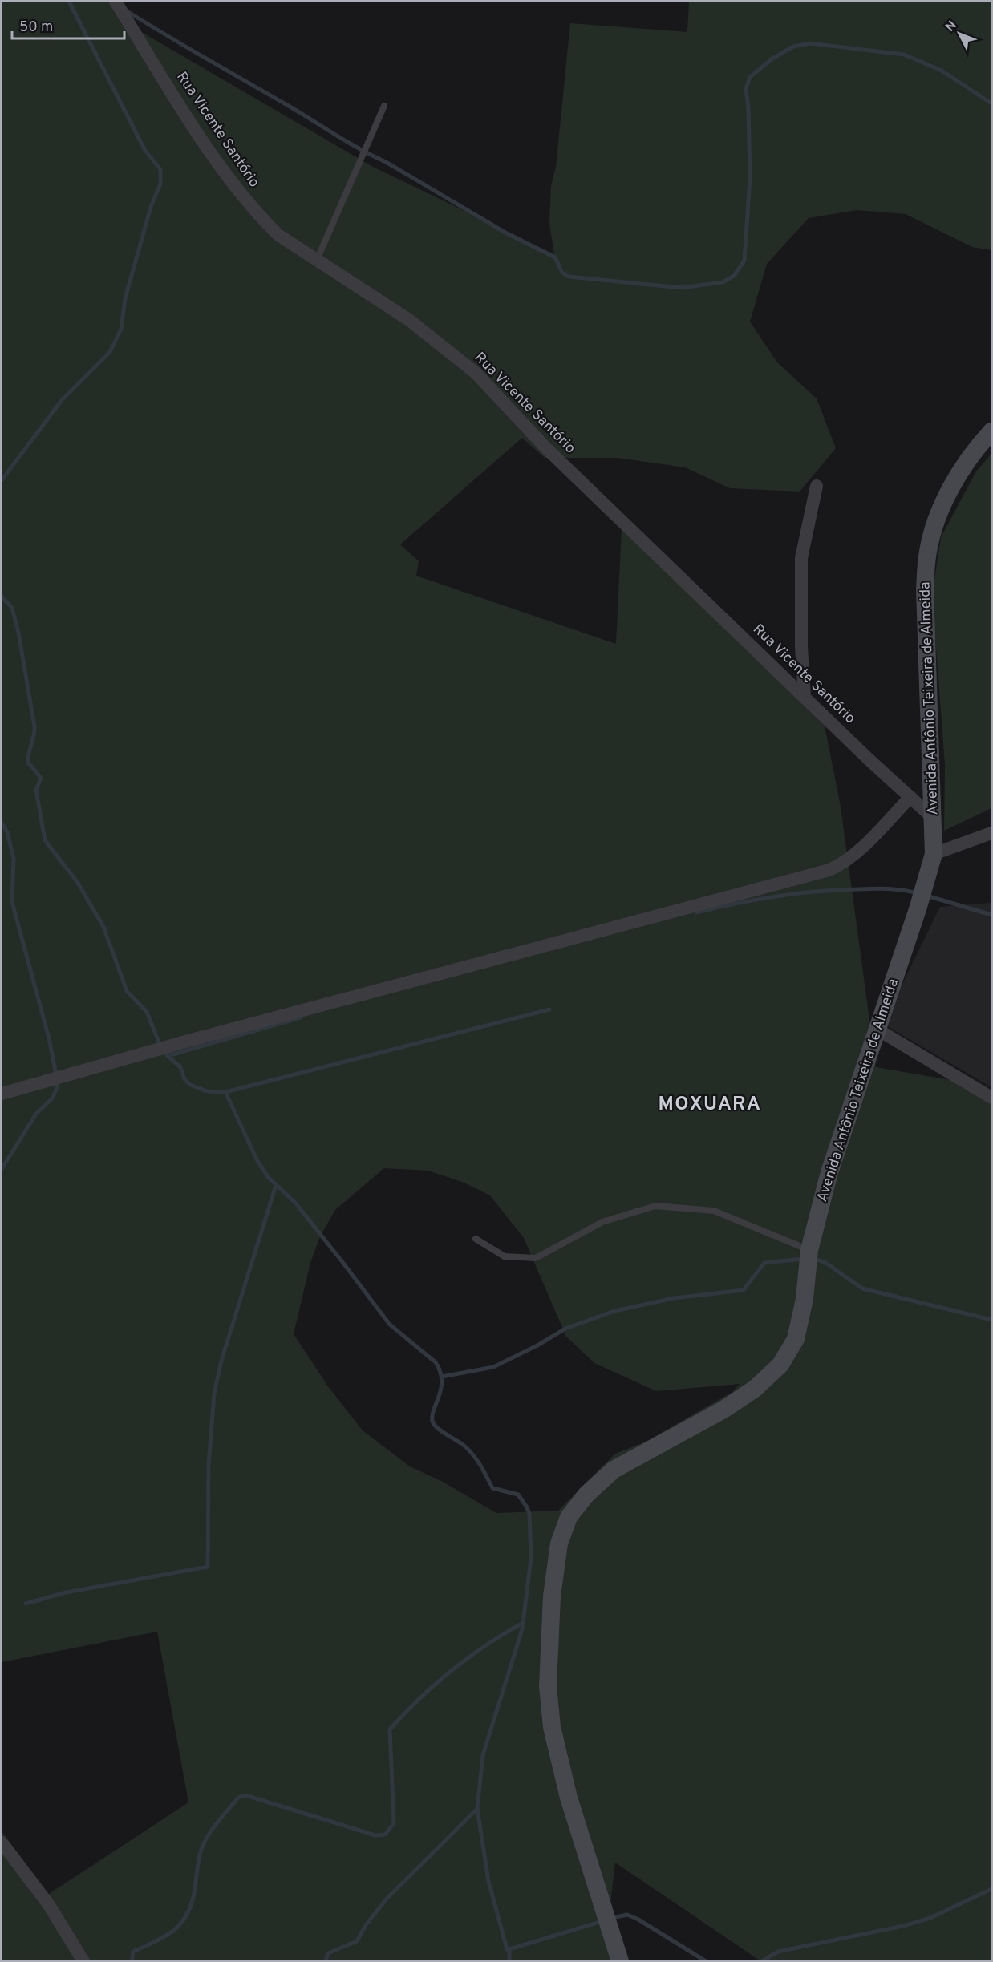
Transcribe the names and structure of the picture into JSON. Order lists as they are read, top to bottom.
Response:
{
  "streets": {
    "street": ["Rua Vicente Santório", "Avenida Antônio Teixeira de Almeida"]
  },
  "crossings": [
    ["Rua Vicente Santório", "Avenida Antônio Teixeira de Almeida"]
  ],
  "districts": ["MOXUARA"],
  "scale_bar": "50 m",
  "north": "top left"
}
